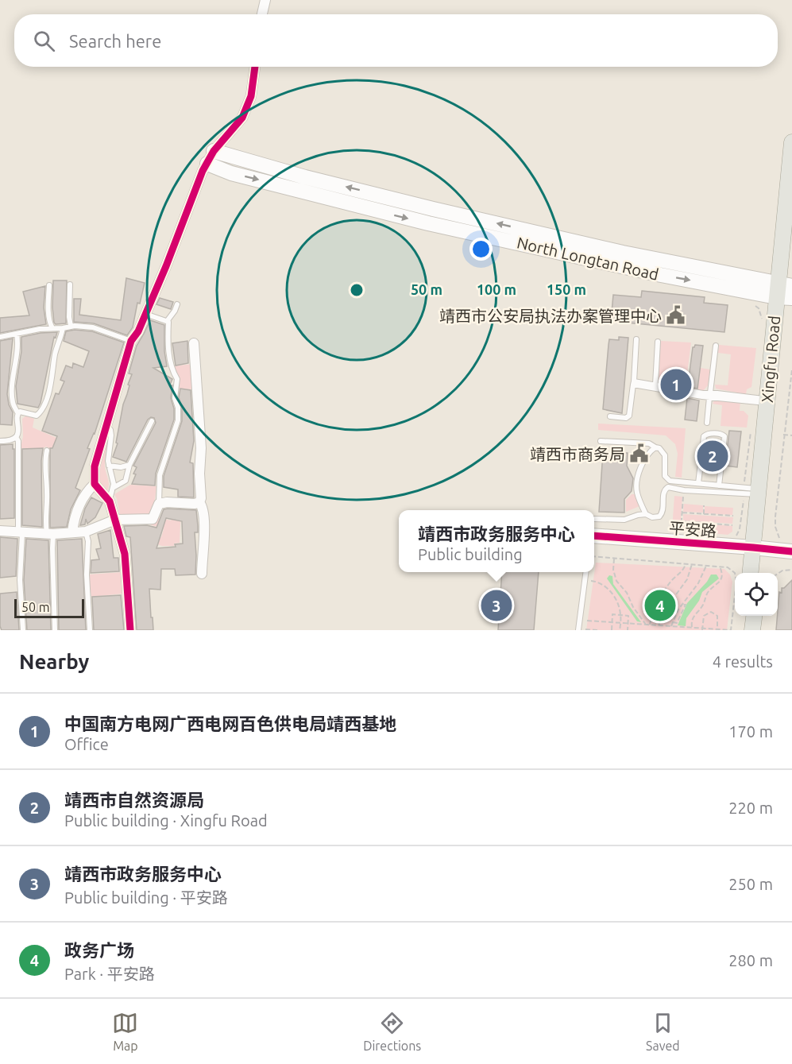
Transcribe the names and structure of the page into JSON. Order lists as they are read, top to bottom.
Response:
{
  "streets": {
    "main road": ["North Longtan Road", "Xingfu Road", "平安路"]
  },
  "crossings": [
    ["North Longtan Road", "Xingfu Road"],
    ["Xingfu Road", "平安路"]
  ],
  "places": {
    "public building": ["靖西市公安局执法办案管理中心", "靖西市商务局"]
  },
  "scale_bar": "50 m",
  "page": {
    "search": "Search here",
    "pins": [
      "1",
      "2",
      "3",
      "4"
    ],
    "popup": ["靖西市政务服务中心", "Public building"],
    "scale": "50 m",
    "heading": ["Nearby", "4 results"],
    "list": [
      {
        "mark": "1",
        "name": "中国南方电网广西电网百色供电局靖西基地",
        "note": "Office",
        "value": "170 m"
      },
      {
        "mark": "2",
        "name": "靖西市自然资源局",
        "note": "Public building · Xingfu Road",
        "value": "220 m"
      },
      {
        "mark": "3",
        "name": "靖西市政务服务中心",
        "note": "Public building · 平安路",
        "value": "250 m"
      },
      {
        "mark": "4",
        "name": "政务广场",
        "note": "Park · 平安路",
        "value": "280 m"
      }
    ],
    "nav": ["Map", "Directions", "Saved"]
  },
  "rings": ["50 m", "100 m", "150 m"]
}
